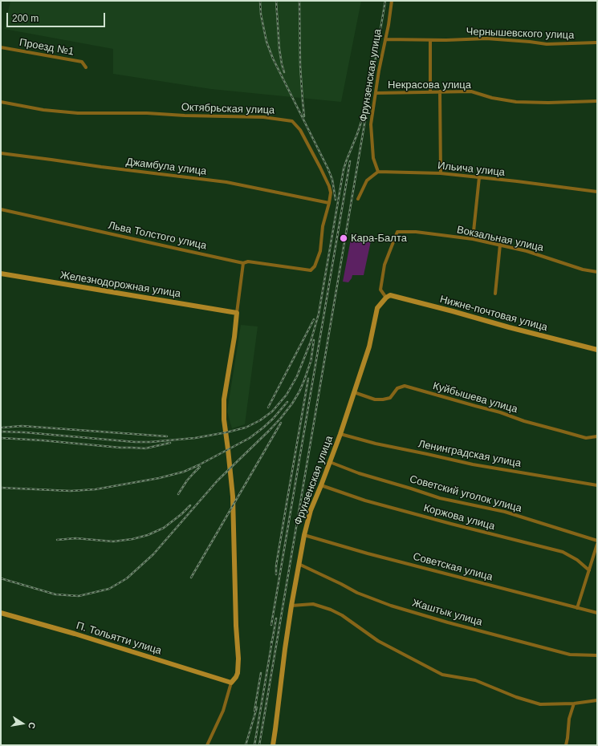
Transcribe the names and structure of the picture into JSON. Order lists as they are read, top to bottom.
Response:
{
  "streets": {
    "street": [
      "Чернышевского улица",
      "Проезд №1",
      "Фрунзенская улица",
      "Некрасова улица",
      "Октябрьская улица",
      "Джамбула улица",
      "Ильича улица",
      "Льва Толстого улица",
      "Вокзальная улица",
      "Железнодорожная улица",
      "Нижне-почтовая улица",
      "Куйбышева улица",
      "Ленинградская улица",
      "Советский уголок улица",
      "Коржова улица",
      "Советская улица",
      "Жаштык улица",
      "П. Тольятти улица"
    ]
  },
  "crossings": [
    ["Чернышевского улица", "Фрунзенская улица"],
    ["Фрунзенская улица", "Некрасова улица"],
    ["Фрунзенская улица", "Ильича улица"],
    ["Фрунзенская улица", "Вокзальная улица"],
    ["Фрунзенская улица", "Нижне-почтовая улица"],
    ["Фрунзенская улица", "Куйбышева улица"],
    ["Фрунзенская улица", "Ленинградская улица"],
    ["Фрунзенская улица", "Советский уголок улица"],
    ["Фрунзенская улица", "Коржова улица"],
    ["Фрунзенская улица", "Советская улица"],
    ["Фрунзенская улица", "Жаштык улица"],
    ["Октябрьская улица", "Джамбула улица"],
    ["Октябрьская улица", "Льва Толстого улица"],
    ["Вокзальная улица", "Нижне-почтовая улица"]
  ],
  "places": ["Кара-Балта"],
  "scale_bar": "200 m",
  "north": "right"
}
